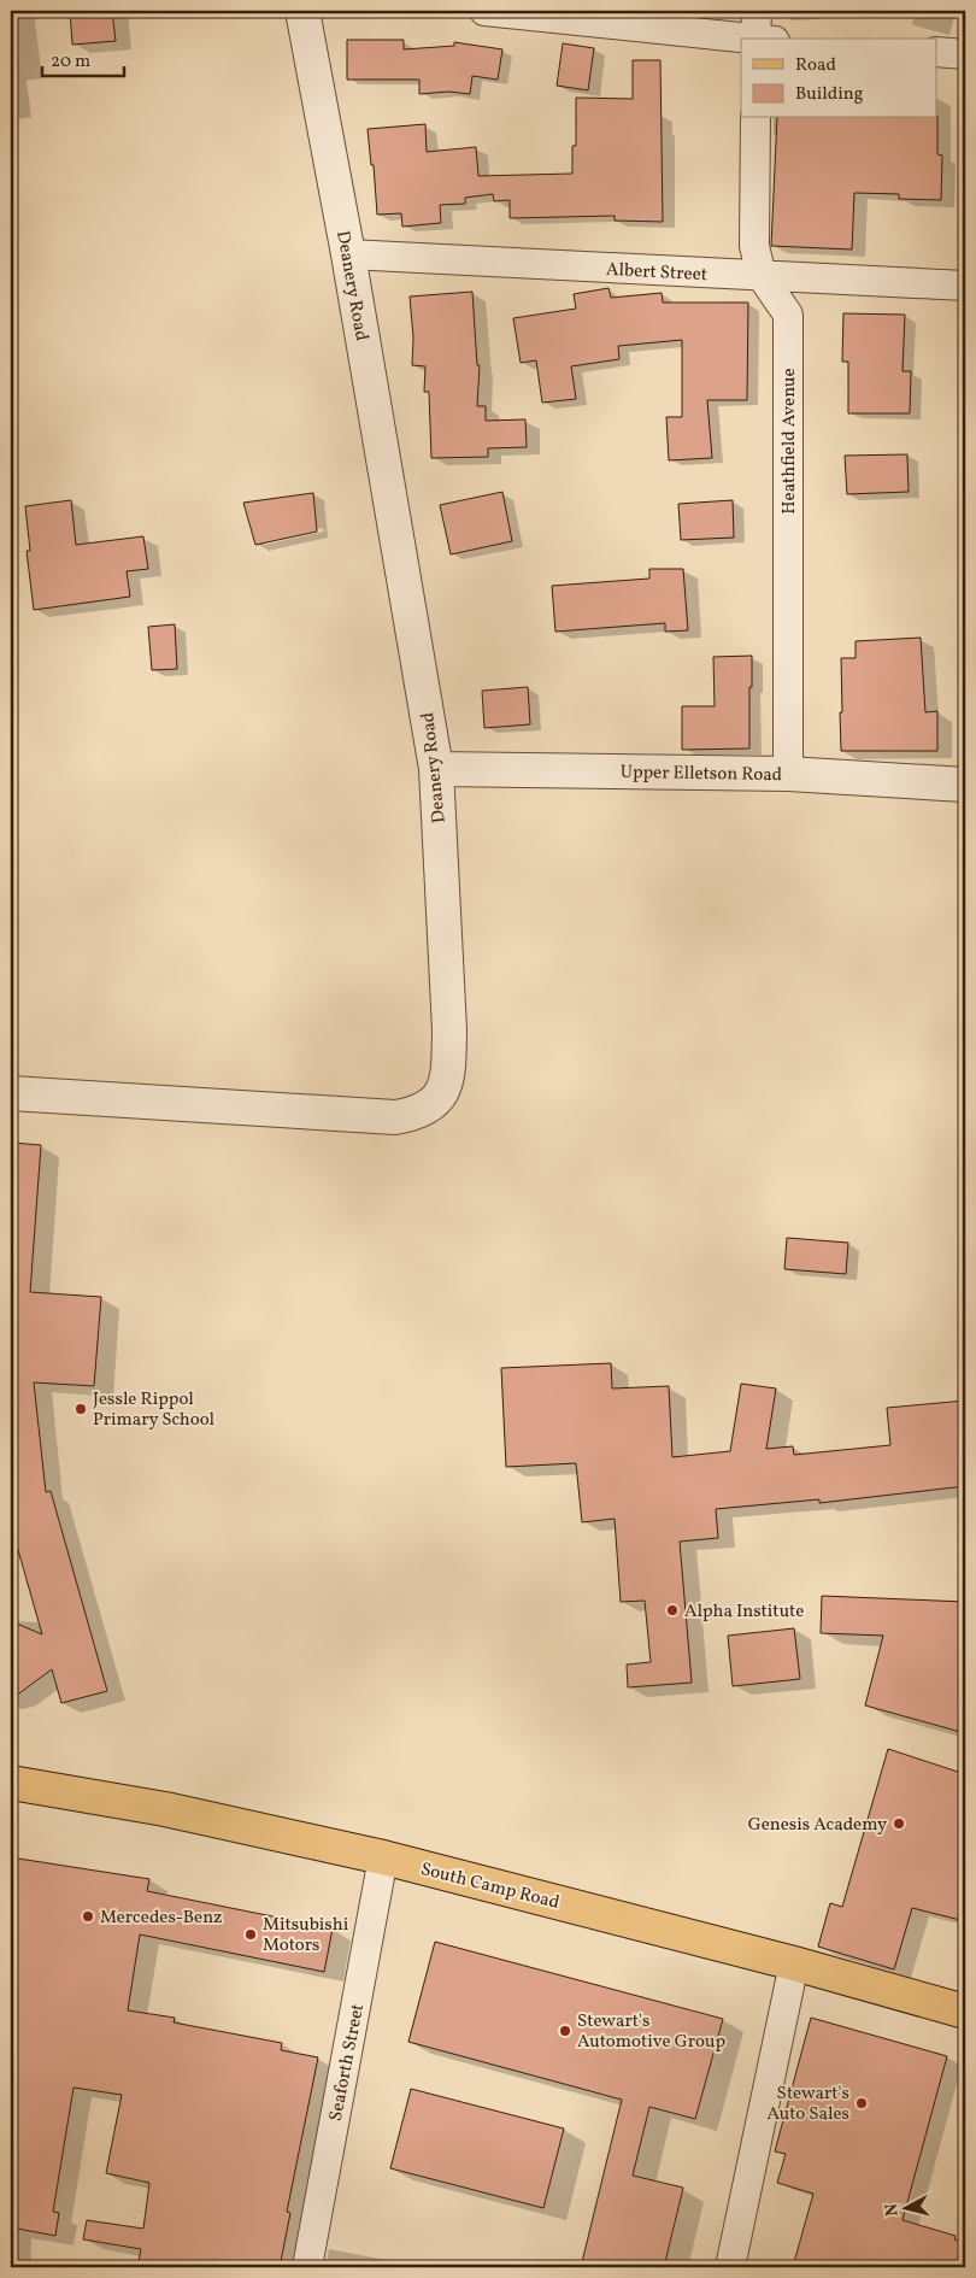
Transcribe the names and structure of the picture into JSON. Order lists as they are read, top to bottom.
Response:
{
  "streets": {
    "main road": ["South Camp Road"],
    "street": [
      "Albert Street",
      "Deanery Road",
      "Heathfield Avenue",
      "Upper Elletson Road",
      "Seaforth Street"
    ]
  },
  "crossings": [
    ["Albert Street", "Deanery Road"],
    ["Albert Street", "Heathfield Avenue"],
    ["Deanery Road", "Upper Elletson Road"],
    ["Heathfield Avenue", "Upper Elletson Road"],
    ["South Camp Road", "Seaforth Street"]
  ],
  "places": [
    "Jessle Rippol Primary School",
    "Alpha Institute",
    "Genesis Academy",
    "Mercedes-Benz",
    "Mitsubishi Motors",
    "Stewart's Automotive Group",
    "Stewart's Auto Sales"
  ],
  "legend": ["Road", "Building"],
  "scale_bar": "20 m",
  "north": "left"
}
